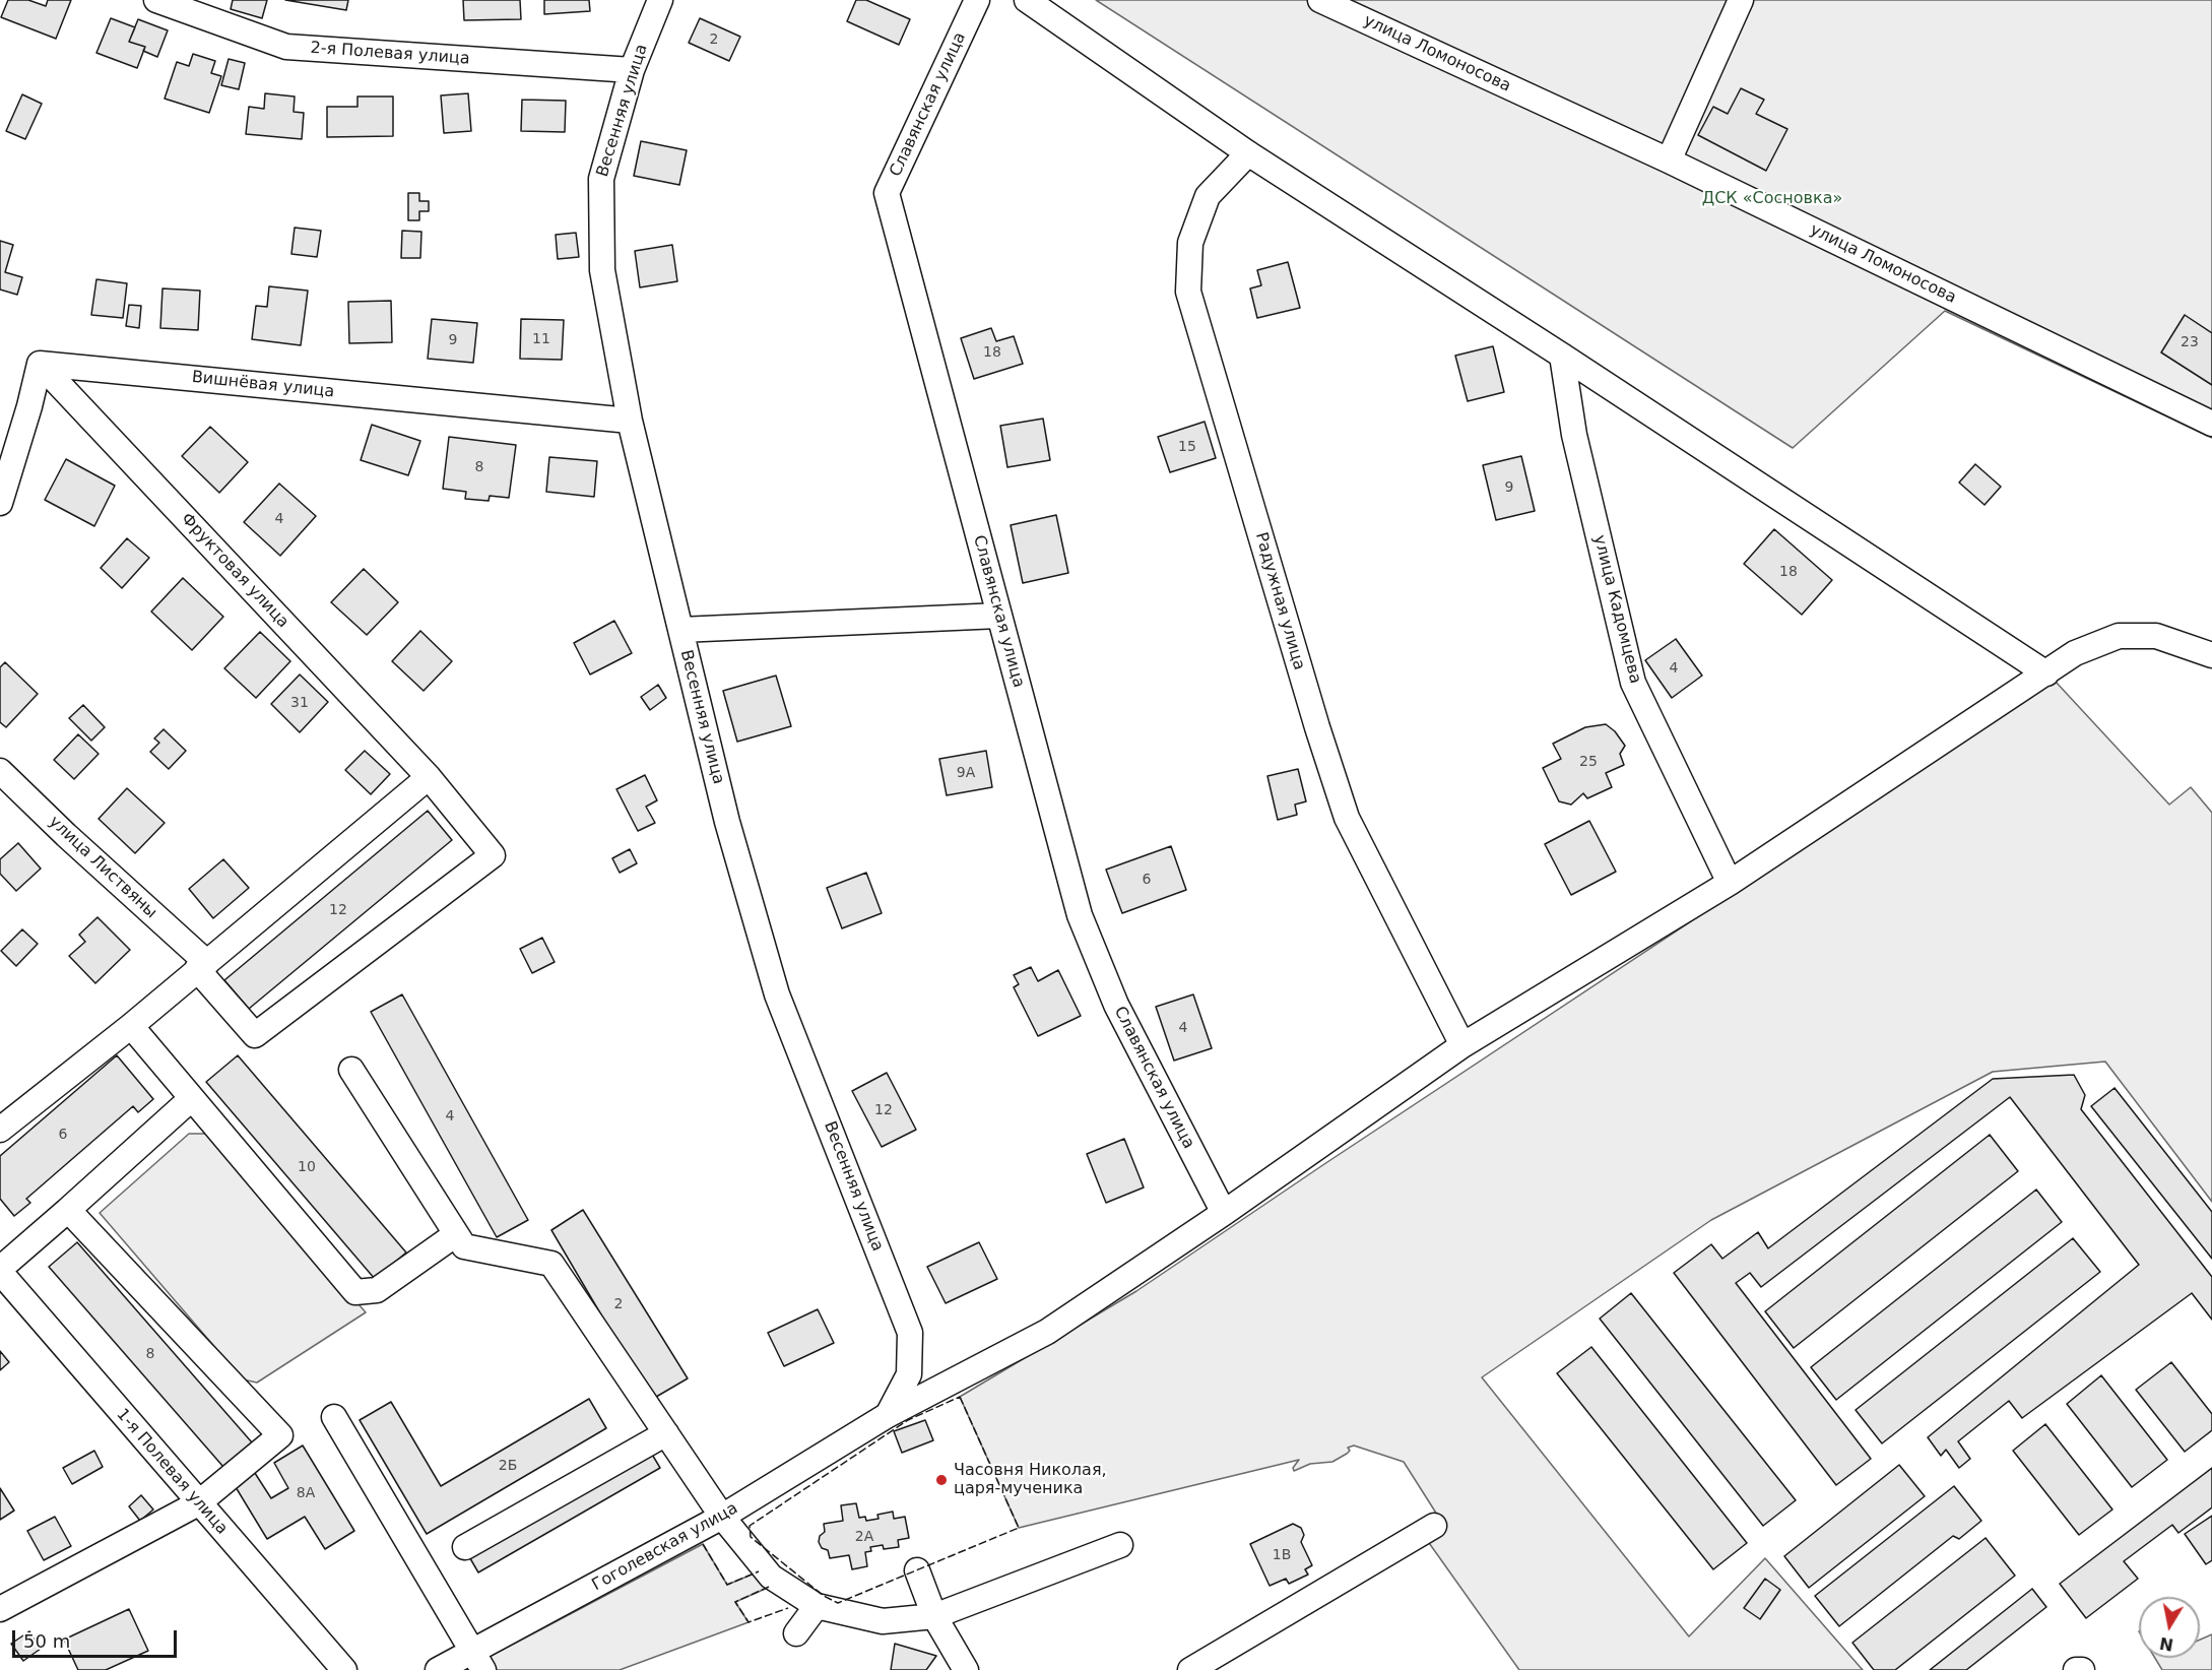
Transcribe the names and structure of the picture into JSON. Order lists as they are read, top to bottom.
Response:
{
  "streets": {
    "street": [
      "2-я Полевая улица",
      "улица Ломоносова",
      "Славянская улица",
      "Весенняя улица",
      "Вишнёвая улица",
      "Фруктовая улица",
      "Радужная улица",
      "улица Кадомцева",
      "улица Листвяны",
      "1-я Полевая улица",
      "Гоголевская улица"
    ]
  },
  "crossings": [
    ["2-я Полевая улица", "Весенняя улица"],
    ["Славянская улица", "Гоголевская улица"],
    ["Весенняя улица", "Вишнёвая улица"],
    ["Весенняя улица", "Гоголевская улица"],
    ["Вишнёвая улица", "Фруктовая улица"],
    ["Фруктовая улица", "улица Листвяны"],
    ["Радужная улица", "Гоголевская улица"],
    ["улица Кадомцева", "Гоголевская улица"]
  ],
  "parks": ["ДСК «Сосновка»"],
  "places": ["Часовня Николая, царя-мученика"],
  "house_numbers": [
    "2",
    "11",
    "9",
    "23",
    "18",
    "15",
    "8",
    "9",
    "4",
    "18",
    "4",
    "31",
    "25",
    "9А",
    "6",
    "12",
    "4",
    "12",
    "4",
    "6",
    "10",
    "2",
    "8",
    "2Б",
    "8А",
    "2А",
    "1В"
  ],
  "scale_bar": "50 m",
  "north": "bottom"
}
